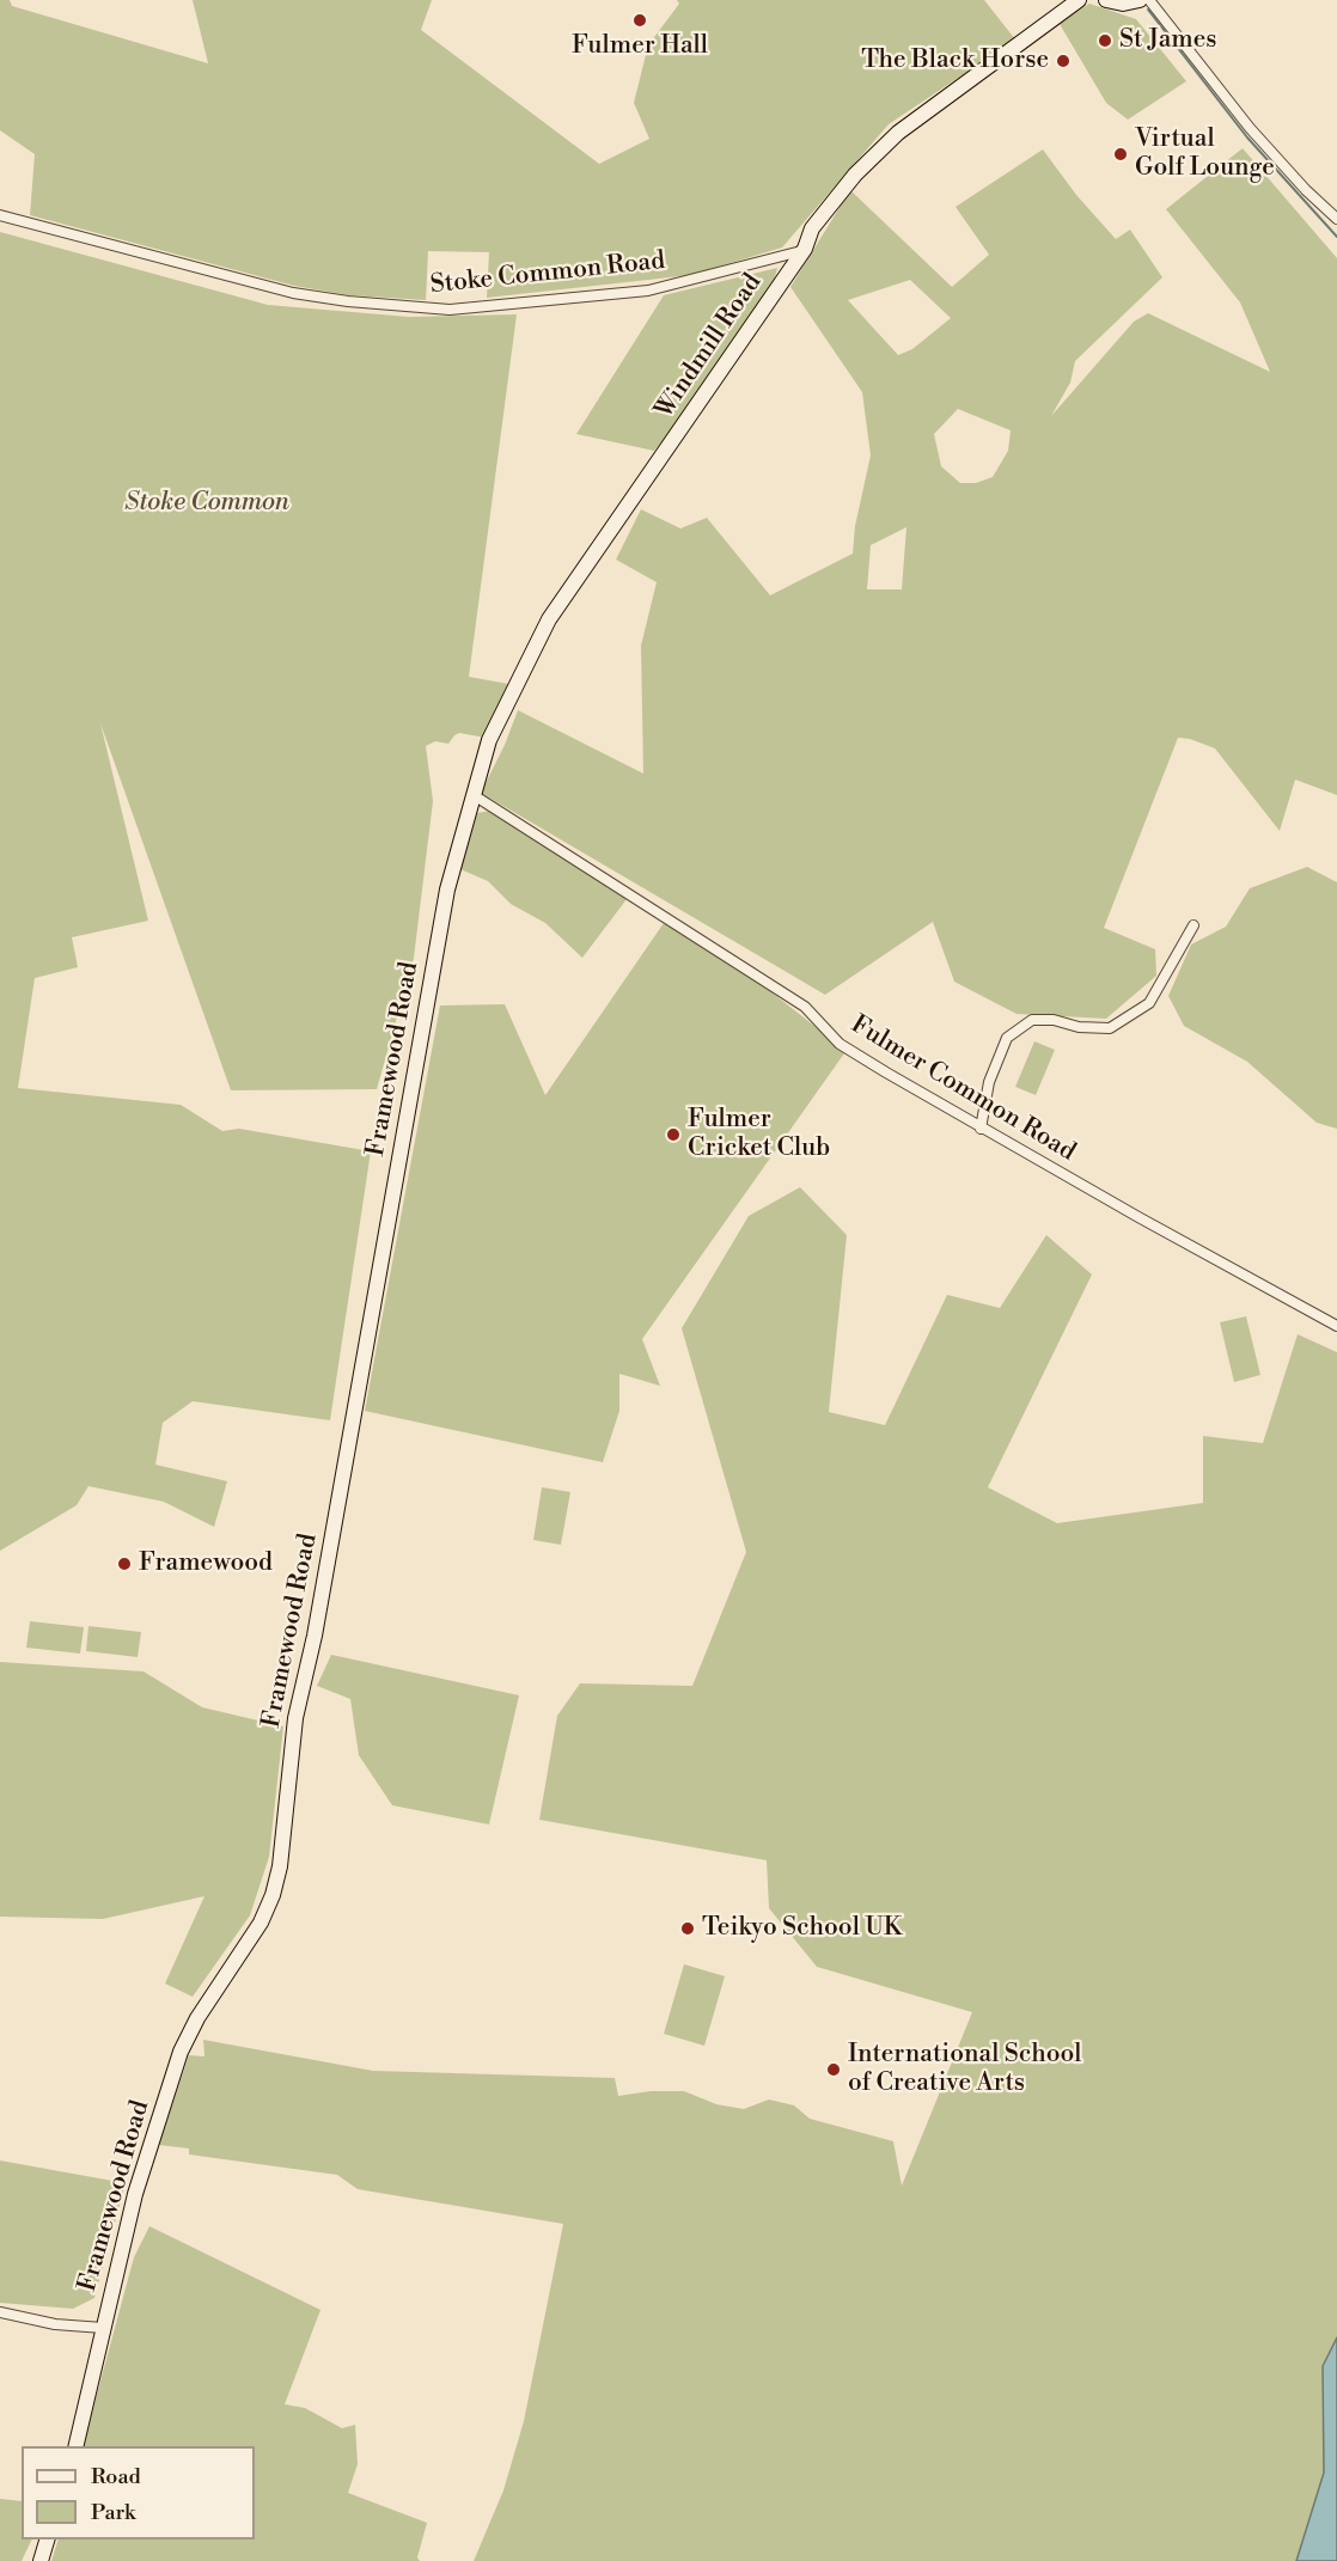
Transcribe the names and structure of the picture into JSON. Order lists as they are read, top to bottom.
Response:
{
  "streets": {
    "street": [
      "Stoke Common Road",
      "Windmill Road",
      "Framewood Road",
      "Fulmer Common Road"
    ]
  },
  "crossings": [
    ["Stoke Common Road", "Windmill Road"],
    ["Windmill Road", "Framewood Road"],
    ["Windmill Road", "Fulmer Common Road"],
    ["Framewood Road", "Fulmer Common Road"]
  ],
  "parks": ["Stoke Common"],
  "places": [
    "Fulmer Hall",
    "St James",
    "The Black Horse",
    "Virtual Golf Lounge",
    "Fulmer Cricket Club",
    "Framewood",
    "Teikyo School UK",
    "International School of Creative Arts"
  ],
  "legend": ["Road", "Park"]
}
